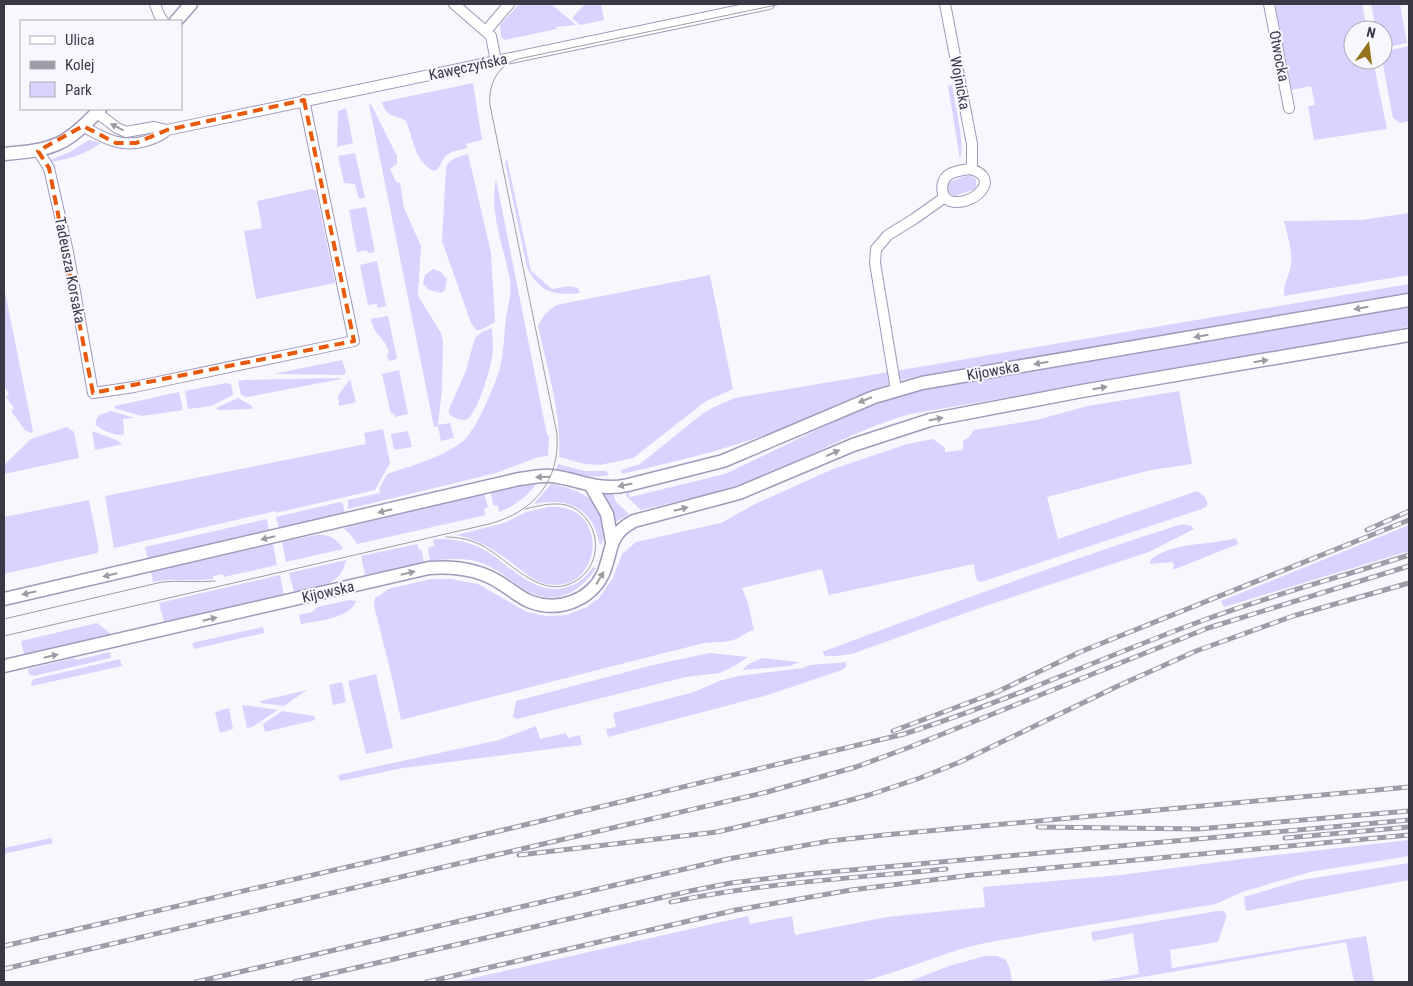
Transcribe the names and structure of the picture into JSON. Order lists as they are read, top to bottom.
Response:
{
  "streets": {
    "street": [
      "Otwocka",
      "Kawęczyńska",
      "Wojnicka",
      "Tadeusza Korsaka",
      "Kijowska"
    ]
  },
  "crossings": [
    ["Kawęczyńska", "Tadeusza Korsaka"]
  ],
  "legend": ["Ulica", "Kolej", "Park"],
  "north": "top"
}
